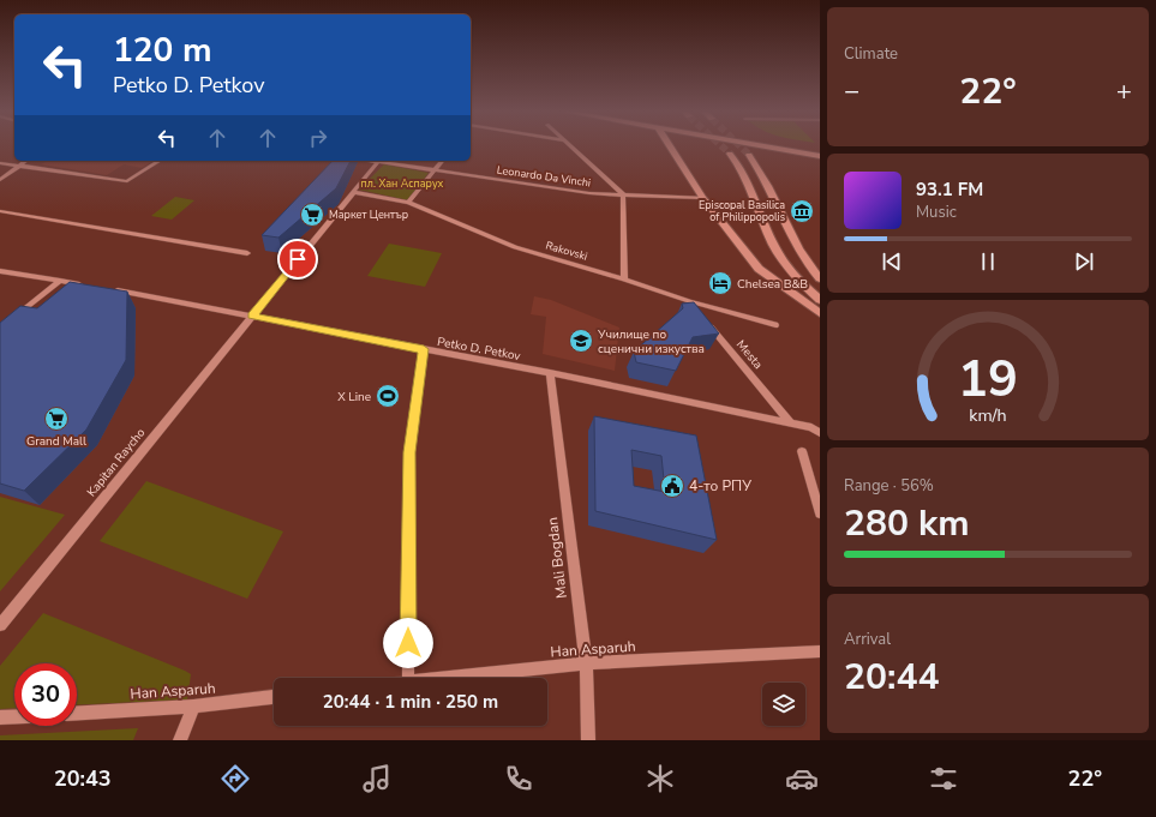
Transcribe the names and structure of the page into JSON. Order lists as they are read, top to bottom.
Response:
{
  "streets": {
    "street": [
      "Leonardo Da Vinchi",
      "Rakovski",
      "Petko D. Petkov",
      "Mesta",
      "Kapitan Raycho",
      "Mali Bogdan",
      "Han Asparuh"
    ]
  },
  "crossings": [
    ["Leonardo Da Vinchi", "Kapitan Raycho"],
    ["Rakovski", "Kapitan Raycho"],
    ["Petko D. Petkov", "Mesta"],
    ["Petko D. Petkov", "Kapitan Raycho"],
    ["Petko D. Petkov", "Mali Bogdan"],
    ["Mali Bogdan", "Han Asparuh"]
  ],
  "parks": ["пл. Хан Аспарух"],
  "places": {
    "museum": ["Episcopal Basilica of Philippopolis"],
    "supermarket": ["Маркет Център", "Grand Mall"],
    "hotel": ["Chelsea B&B"],
    "school or university": ["Училище по сценични изкуства"],
    "sports": ["X Line"],
    "public building": ["4-то РПУ"]
  },
  "page": {
    "tile": [
      "Climate",
      ["Range · 56%", "280 km"],
      ["Arrival", "20:44"]
    ],
    "turn": ["120 m", "Petko D. Petkov"],
    "heat": ["−", "22°", "+"],
    "song": ["93.1 FM", "Music"],
    "limit": "30",
    "trip": "20:44 · 1 min · 250 m",
    "tabs": ["20:43", "22°"],
    "gauge": ["19", "km/h"]
  }
}
